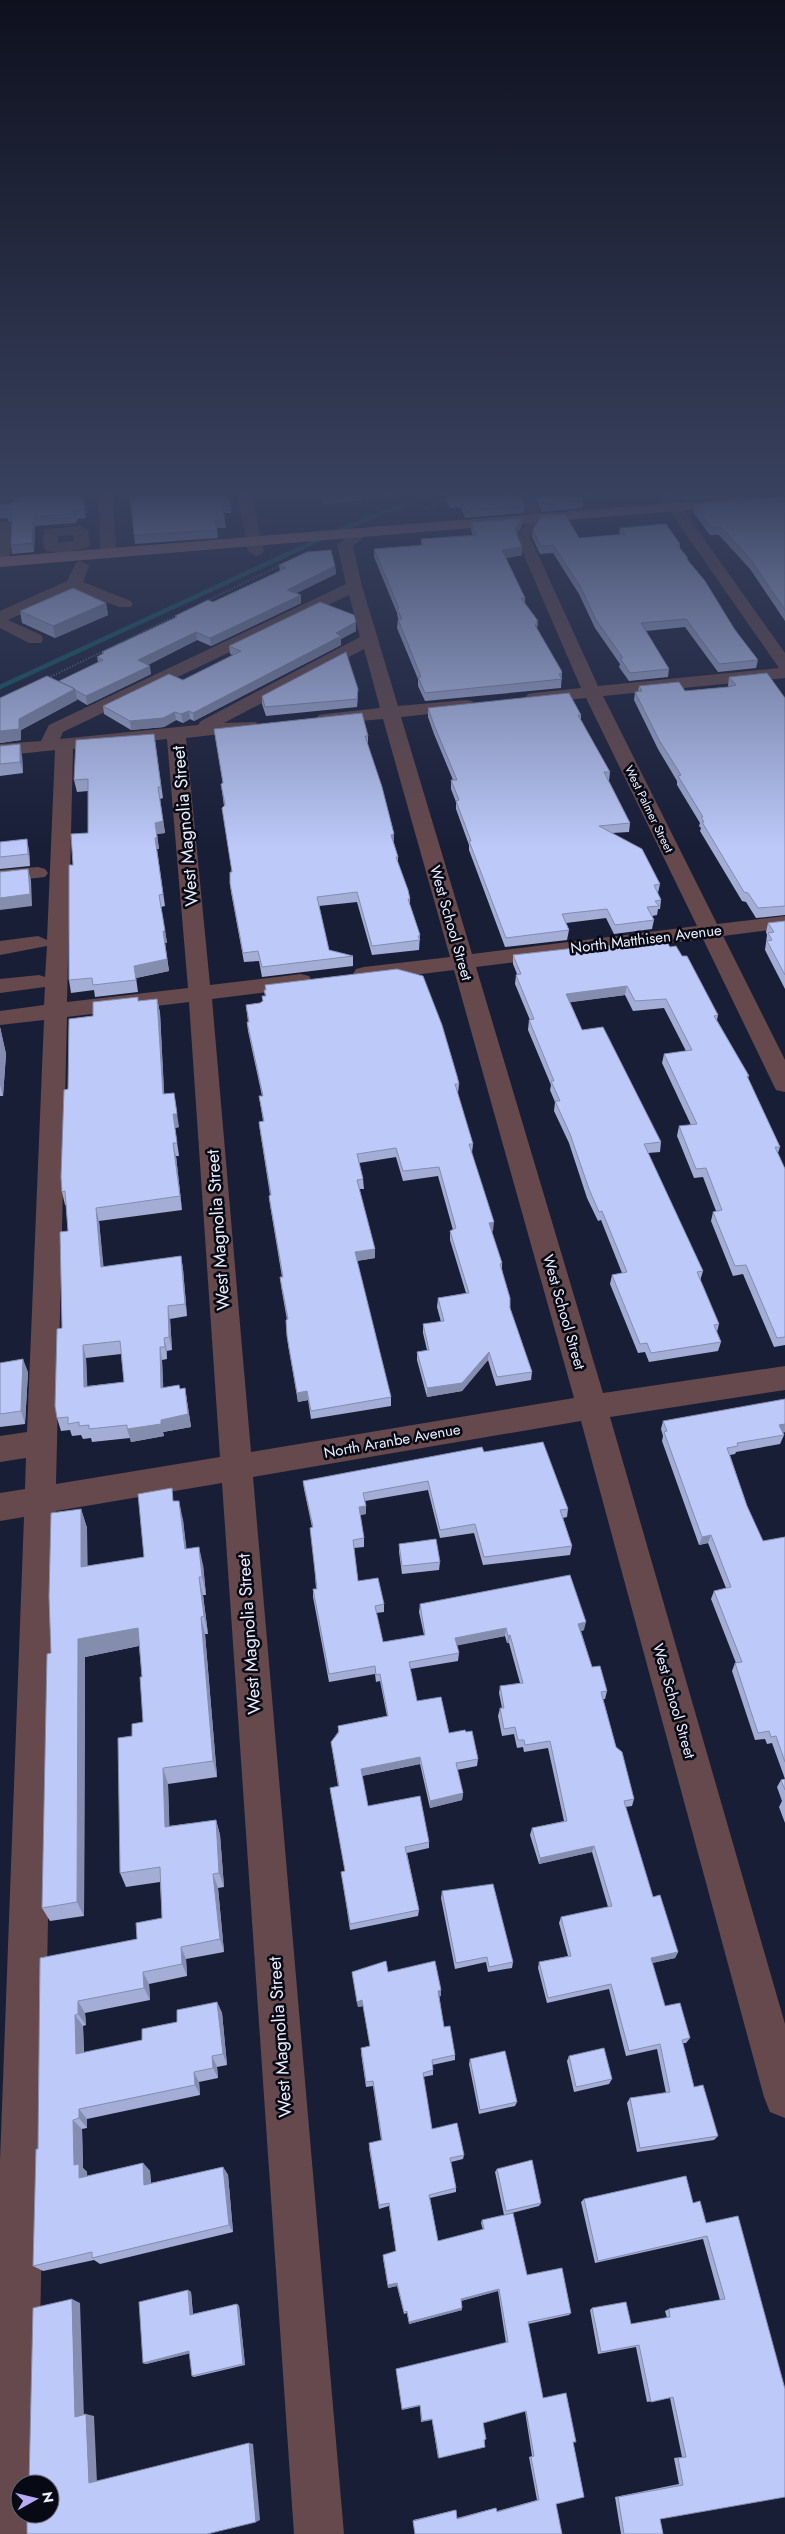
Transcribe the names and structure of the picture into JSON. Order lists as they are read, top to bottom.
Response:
{
  "streets": {
    "street": [
      "West Palmer Street",
      "West Magnolia Street",
      "West School Street",
      "North Matthisen Avenue",
      "North Aranbe Avenue"
    ]
  },
  "crossings": [
    ["West Palmer Street", "North Matthisen Avenue"],
    ["West Magnolia Street", "North Matthisen Avenue"],
    ["West Magnolia Street", "North Aranbe Avenue"],
    ["West School Street", "North Matthisen Avenue"],
    ["West School Street", "North Aranbe Avenue"]
  ],
  "north": "right"
}
